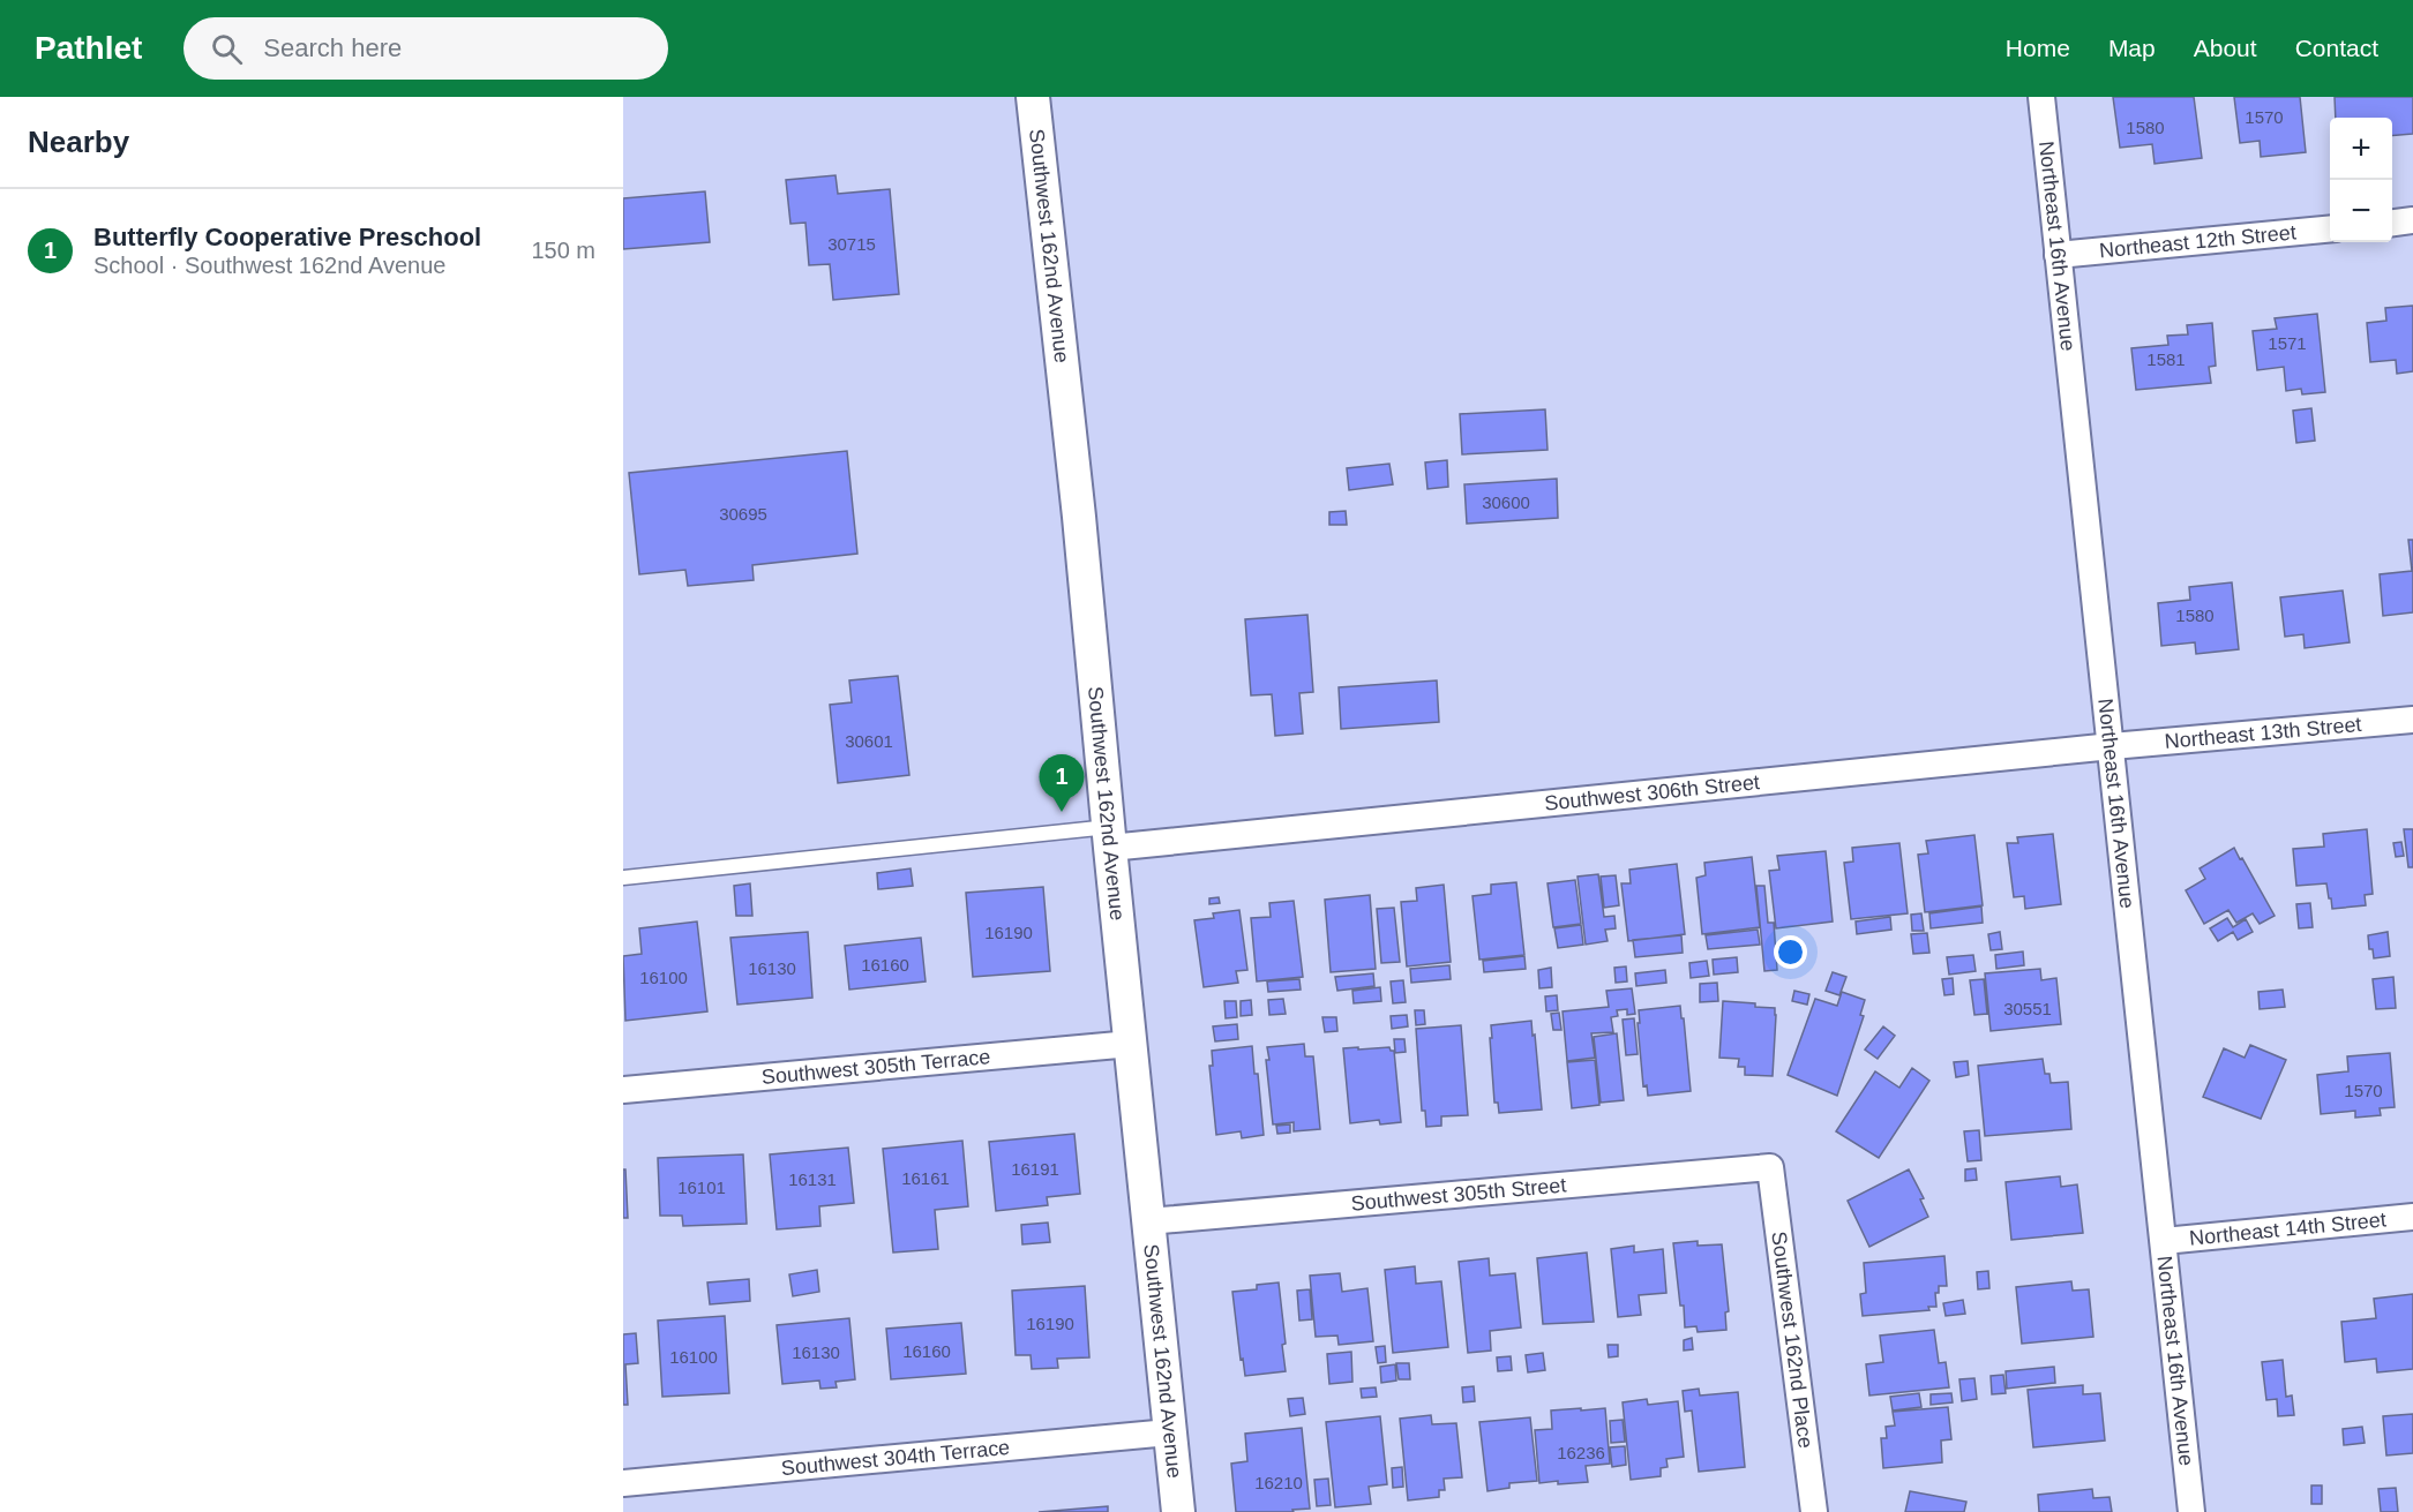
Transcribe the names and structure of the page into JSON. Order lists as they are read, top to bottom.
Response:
{
  "streets": {
    "street": [
      "Northeast 12th Street",
      "Southwest 162nd Avenue",
      "Northeast 16th Avenue",
      "Northeast 13th Street",
      "Southwest 306th Street",
      "Southwest 305th Terrace",
      "Southwest 305th Street",
      "Northeast 14th Street",
      "Southwest 162nd Place",
      "Southwest 304th Terrace"
    ]
  },
  "crossings": [
    ["Northeast 12th Street", "Northeast 16th Avenue"],
    ["Southwest 162nd Avenue", "Southwest 306th Street"],
    ["Southwest 162nd Avenue", "Southwest 305th Terrace"],
    ["Southwest 162nd Avenue", "Southwest 305th Street"],
    ["Southwest 162nd Avenue", "Southwest 304th Terrace"],
    ["Northeast 16th Avenue", "Northeast 13th Street"],
    ["Northeast 16th Avenue", "Southwest 306th Street"],
    ["Northeast 16th Avenue", "Northeast 14th Street"],
    ["Northeast 13th Street", "Southwest 306th Street"],
    ["Southwest 305th Street", "Southwest 162nd Place"]
  ],
  "house_numbers": [
    "1570",
    "1580",
    "30715",
    "1571",
    "1581",
    "30600",
    "30695",
    "1580",
    "30601",
    "16190",
    "16160",
    "16130",
    "16100",
    "30551",
    "1570",
    "16191",
    "16161",
    "16131",
    "16101",
    "16190",
    "16160",
    "16130",
    "16100",
    "16236",
    "16210"
  ],
  "page": {
    "header": "Pathlet",
    "search": "Search here",
    "nav": [
      "Home",
      "Map",
      "About",
      "Contact"
    ],
    "heading": "Nearby",
    "map_buttons": ["+", "−"],
    "list": [
      {
        "mark": "1",
        "name": "Butterfly Cooperative Preschool",
        "note": "School · Southwest 162nd Avenue",
        "value": "150 m"
      }
    ],
    "pins": "1"
  }
}
